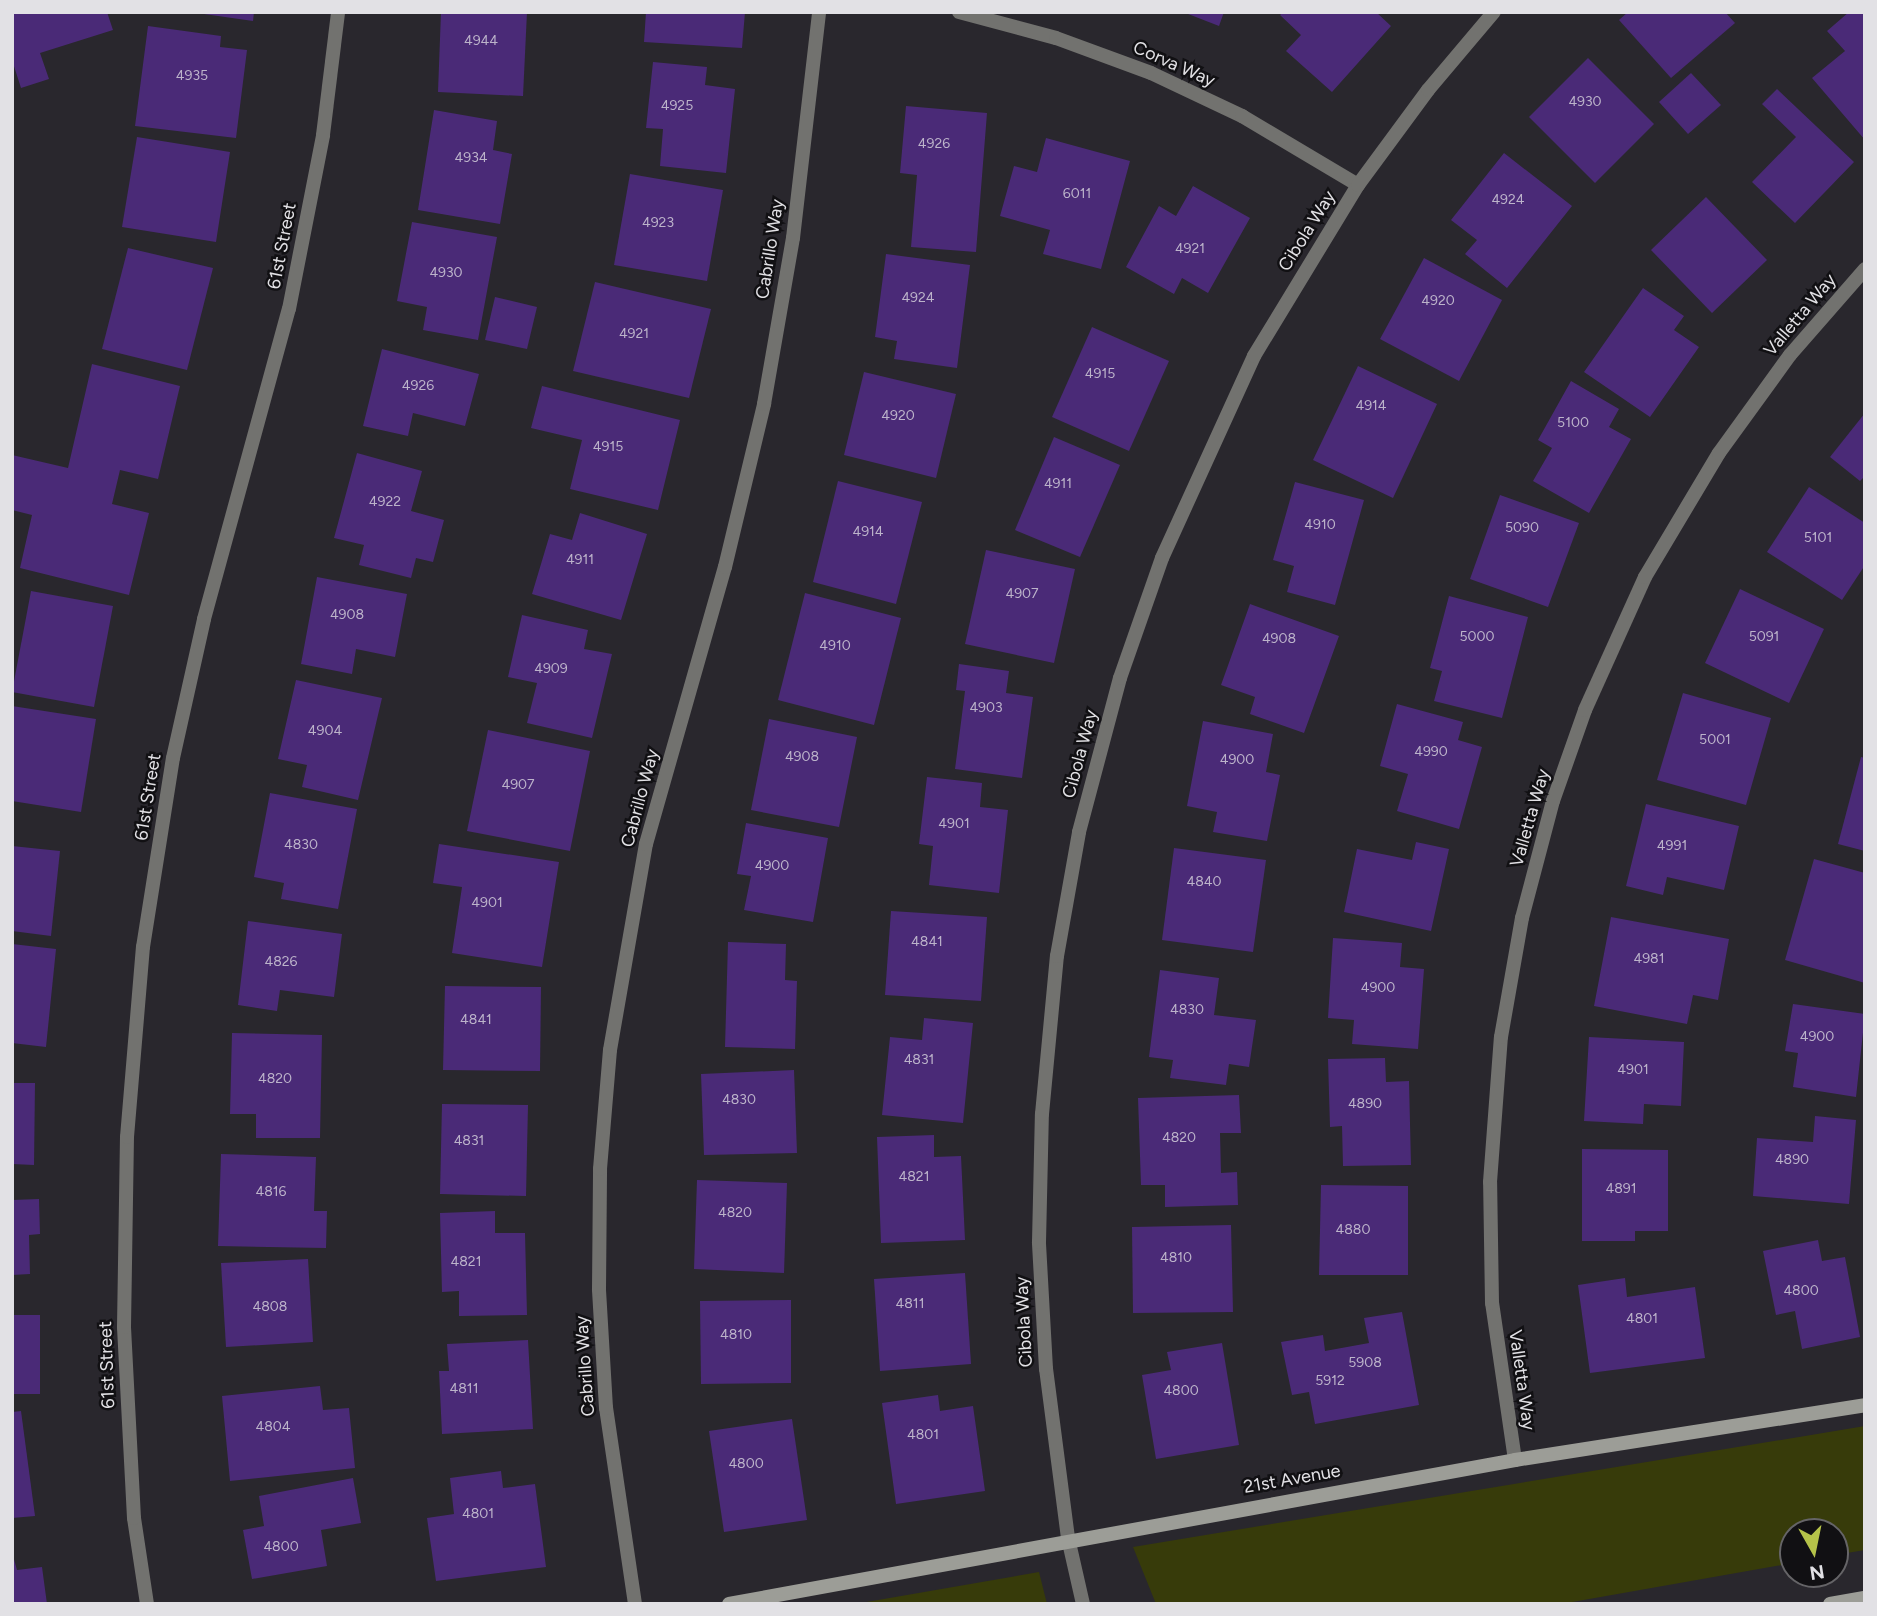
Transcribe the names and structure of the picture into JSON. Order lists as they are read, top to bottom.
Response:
{
  "streets": {
    "street": [
      "Corva Way",
      "Cibola Way",
      "61st Street",
      "Cabrillo Way",
      "Valletta Way",
      "21st Avenue"
    ]
  },
  "crossings": [
    ["Corva Way", "Cibola Way"],
    ["Cibola Way", "21st Avenue"],
    ["Valletta Way", "21st Avenue"]
  ],
  "house_numbers": [
    "4944",
    "4935",
    "4930",
    "4925",
    "4926",
    "4934",
    "6011",
    "4924",
    "4923",
    "4921",
    "4930",
    "4924",
    "4920",
    "4921",
    "4915",
    "4926",
    "4914",
    "4920",
    "5100",
    "4915",
    "4911",
    "4922",
    "4910",
    "5090",
    "4914",
    "5101",
    "4911",
    "4907",
    "4908",
    "5000",
    "5091",
    "4908",
    "4910",
    "4909",
    "4903",
    "4904",
    "5001",
    "4990",
    "4908",
    "4900",
    "4907",
    "4901",
    "4830",
    "4991",
    "4900",
    "4840",
    "4901",
    "4841",
    "4981",
    "4826",
    "4900",
    "4830",
    "4841",
    "4900",
    "4831",
    "4901",
    "4820",
    "4830",
    "4890",
    "4820",
    "4831",
    "4890",
    "4821",
    "4891",
    "4816",
    "4820",
    "4880",
    "4810",
    "4821",
    "4800",
    "4811",
    "4808",
    "4801",
    "4810",
    "5908",
    "5912",
    "4811",
    "4800",
    "4804",
    "4801",
    "4800",
    "4801",
    "4800"
  ],
  "north": "bottom"
}
